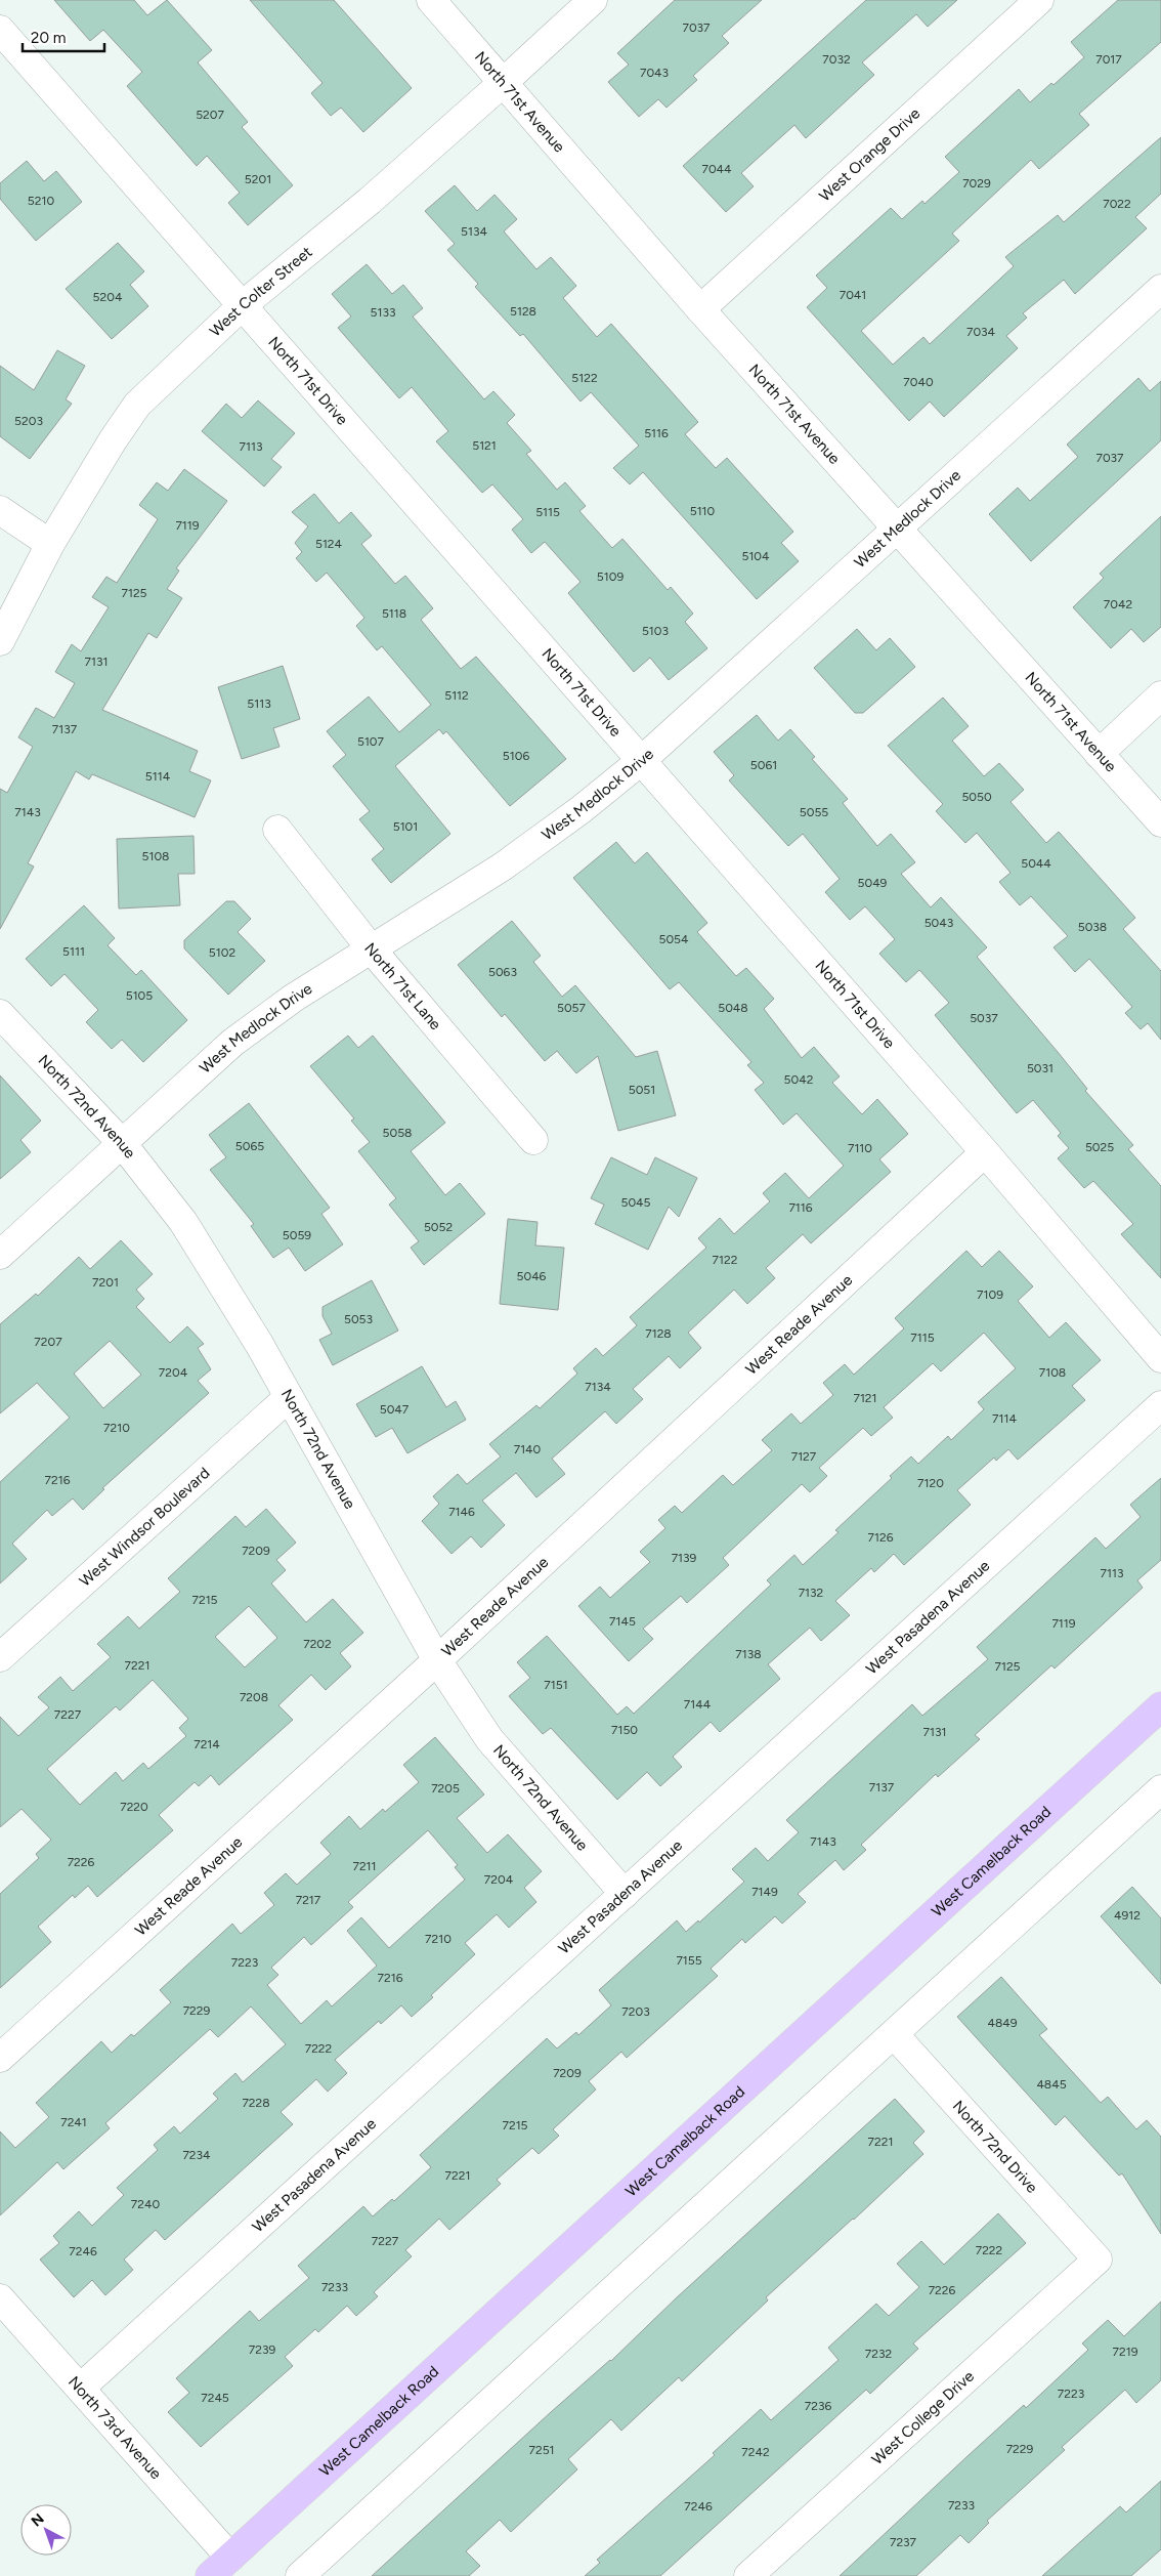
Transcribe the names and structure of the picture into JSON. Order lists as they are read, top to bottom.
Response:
{
  "streets": {
    "main road": ["West Camelback Road"],
    "street": [
      "North 71st Avenue",
      "West Orange Drive",
      "West Colter Street",
      "North 71st Drive",
      "West Medlock Drive",
      "North 71st Lane",
      "North 72nd Avenue",
      "West Reade Avenue",
      "West Windsor Boulevard",
      "West Pasadena Avenue",
      "North 72nd Drive",
      "West College Drive",
      "North 73rd Avenue"
    ]
  },
  "crossings": [
    ["North 71st Avenue", "West Orange Drive"],
    ["North 71st Avenue", "West Colter Street"],
    ["North 71st Avenue", "West Medlock Drive"],
    ["West Colter Street", "North 71st Drive"],
    ["North 71st Drive", "West Medlock Drive"],
    ["North 71st Drive", "West Reade Avenue"],
    ["West Medlock Drive", "North 71st Lane"],
    ["West Medlock Drive", "North 72nd Avenue"],
    ["North 72nd Avenue", "West Reade Avenue"],
    ["North 72nd Avenue", "West Windsor Boulevard"],
    ["North 72nd Avenue", "West Pasadena Avenue"],
    ["West Pasadena Avenue", "North 73rd Avenue"],
    ["West Camelback Road", "North 73rd Avenue"],
    ["North 72nd Drive", "West College Drive"]
  ],
  "house_numbers": [
    "7037",
    "7032",
    "7017",
    "7043",
    "5207",
    "7044",
    "5201",
    "7029",
    "5210",
    "7022",
    "5134",
    "7041",
    "5204",
    "5128",
    "5133",
    "7034",
    "5122",
    "7040",
    "5203",
    "5116",
    "5121",
    "7113",
    "7037",
    "5110",
    "5115",
    "7119",
    "5124",
    "5104",
    "5109",
    "7125",
    "7042",
    "5118",
    "5103",
    "7131",
    "5112",
    "5113",
    "7137",
    "5107",
    "5106",
    "5061",
    "5114",
    "5050",
    "7143",
    "5055",
    "5101",
    "5108",
    "5044",
    "5049",
    "5043",
    "5038",
    "5054",
    "5111",
    "5102",
    "5063",
    "5105",
    "5057",
    "5048",
    "5037",
    "5031",
    "5042",
    "5051",
    "5058",
    "5065",
    "5025",
    "7110",
    "5045",
    "7116",
    "5052",
    "5059",
    "7122",
    "5046",
    "7201",
    "7109",
    "5053",
    "7128",
    "7115",
    "7207",
    "7204",
    "7108",
    "7134",
    "7121",
    "5047",
    "7114",
    "7210",
    "7140",
    "7127",
    "7216",
    "7120",
    "7146",
    "7126",
    "7209",
    "7139",
    "7113",
    "7132",
    "7215",
    "7145",
    "7119",
    "7202",
    "7138",
    "7221",
    "7125",
    "7151",
    "7208",
    "7144",
    "7227",
    "7150",
    "7131",
    "7214",
    "7137",
    "7205",
    "7220",
    "7143",
    "7226",
    "7211",
    "7204",
    "7149",
    "7217",
    "4912",
    "7210",
    "7155",
    "7223",
    "7216",
    "7229",
    "7203",
    "4849",
    "7222",
    "7209",
    "4845",
    "7228",
    "7241",
    "7215",
    "7221",
    "7234",
    "7221",
    "7240",
    "7227",
    "7222",
    "7246",
    "7233",
    "7226",
    "7239",
    "7219",
    "7232",
    "7223",
    "7245",
    "7236",
    "7229",
    "7251",
    "7242",
    "7233",
    "7246",
    "7237"
  ],
  "scale_bar": "20 m",
  "north": "top left"
}
